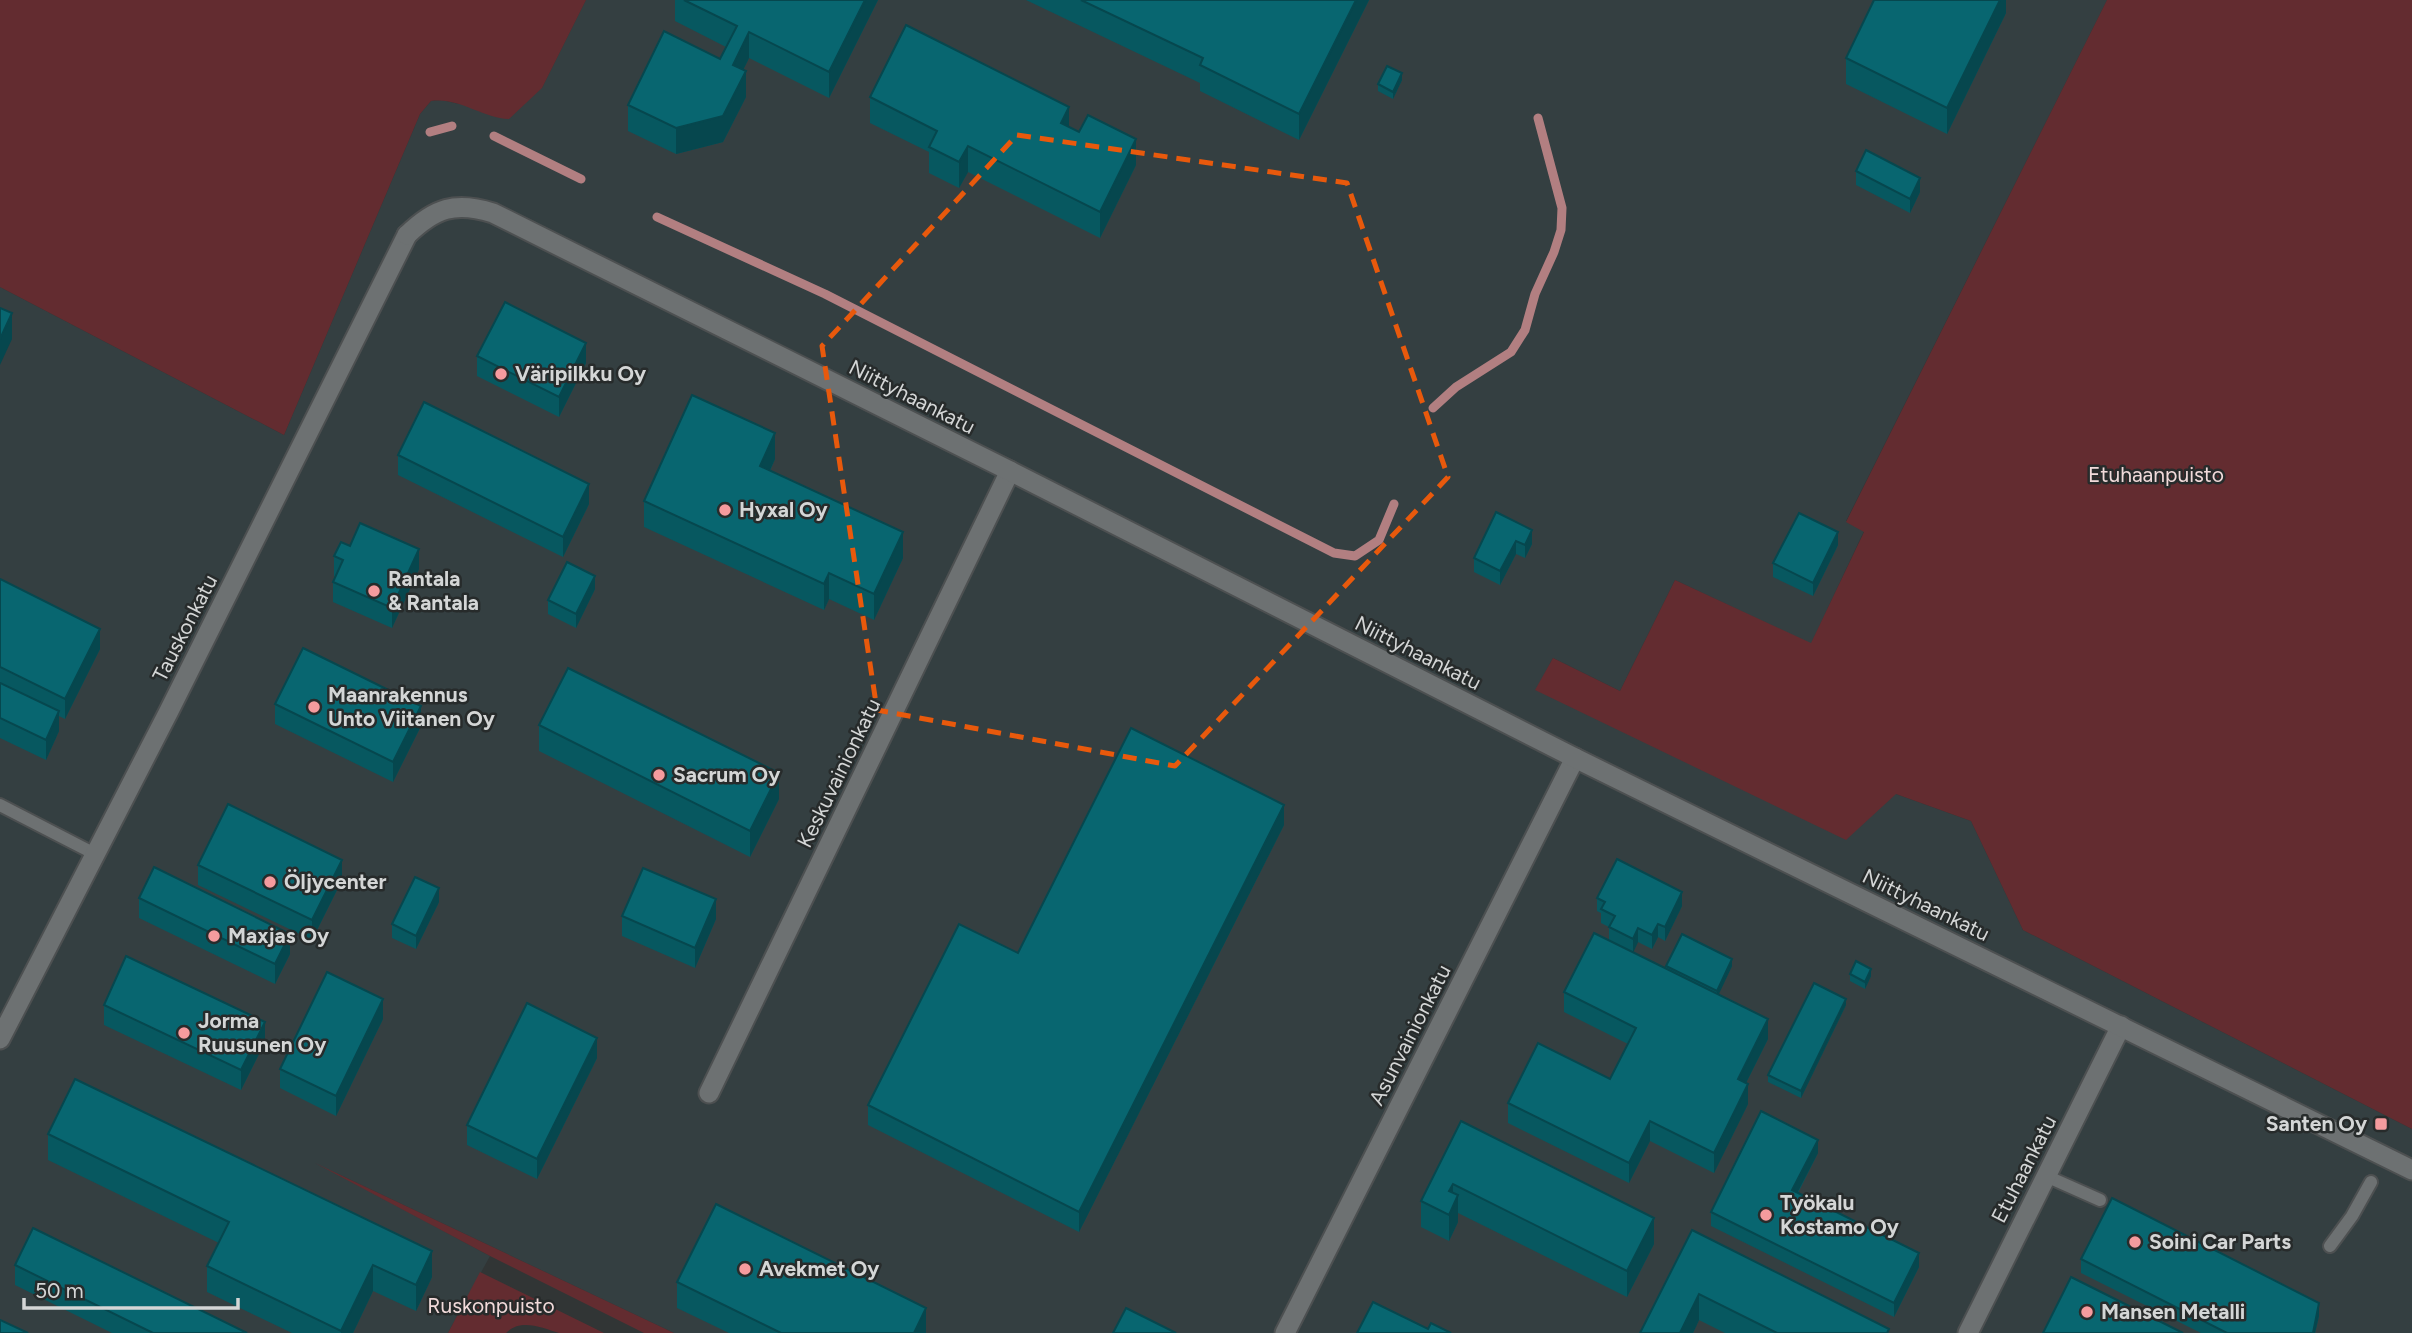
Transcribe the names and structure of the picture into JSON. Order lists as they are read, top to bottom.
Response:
{
  "streets": {
    "street": [
      "Niittyhaankatu",
      "Tauskonkatu",
      "Keskuvainionkatu",
      "Asunvainionkatu",
      "Etuhaankatu"
    ]
  },
  "crossings": [
    ["Niittyhaankatu", "Tauskonkatu"],
    ["Niittyhaankatu", "Keskuvainionkatu"],
    ["Niittyhaankatu", "Asunvainionkatu"],
    ["Niittyhaankatu", "Etuhaankatu"]
  ],
  "parks": ["Etuhaanpuisto", "Ruskonpuisto"],
  "places": {
    "other": [
      "Väripilkku Oy",
      "Hyxal Oy",
      "Rantala & Rantala",
      "Maanrakennus Unto Viitanen Oy",
      "Sacrum Oy",
      "Öljycenter",
      "Maxjas Oy",
      "Jorma Ruusunen Oy",
      "Työkalu Kostamo Oy",
      "Soini Car Parts",
      "Avekmet Oy",
      "Mansen Metalli"
    ],
    "transit": ["Santen Oy"]
  },
  "scale_bar": "50 m"
}
